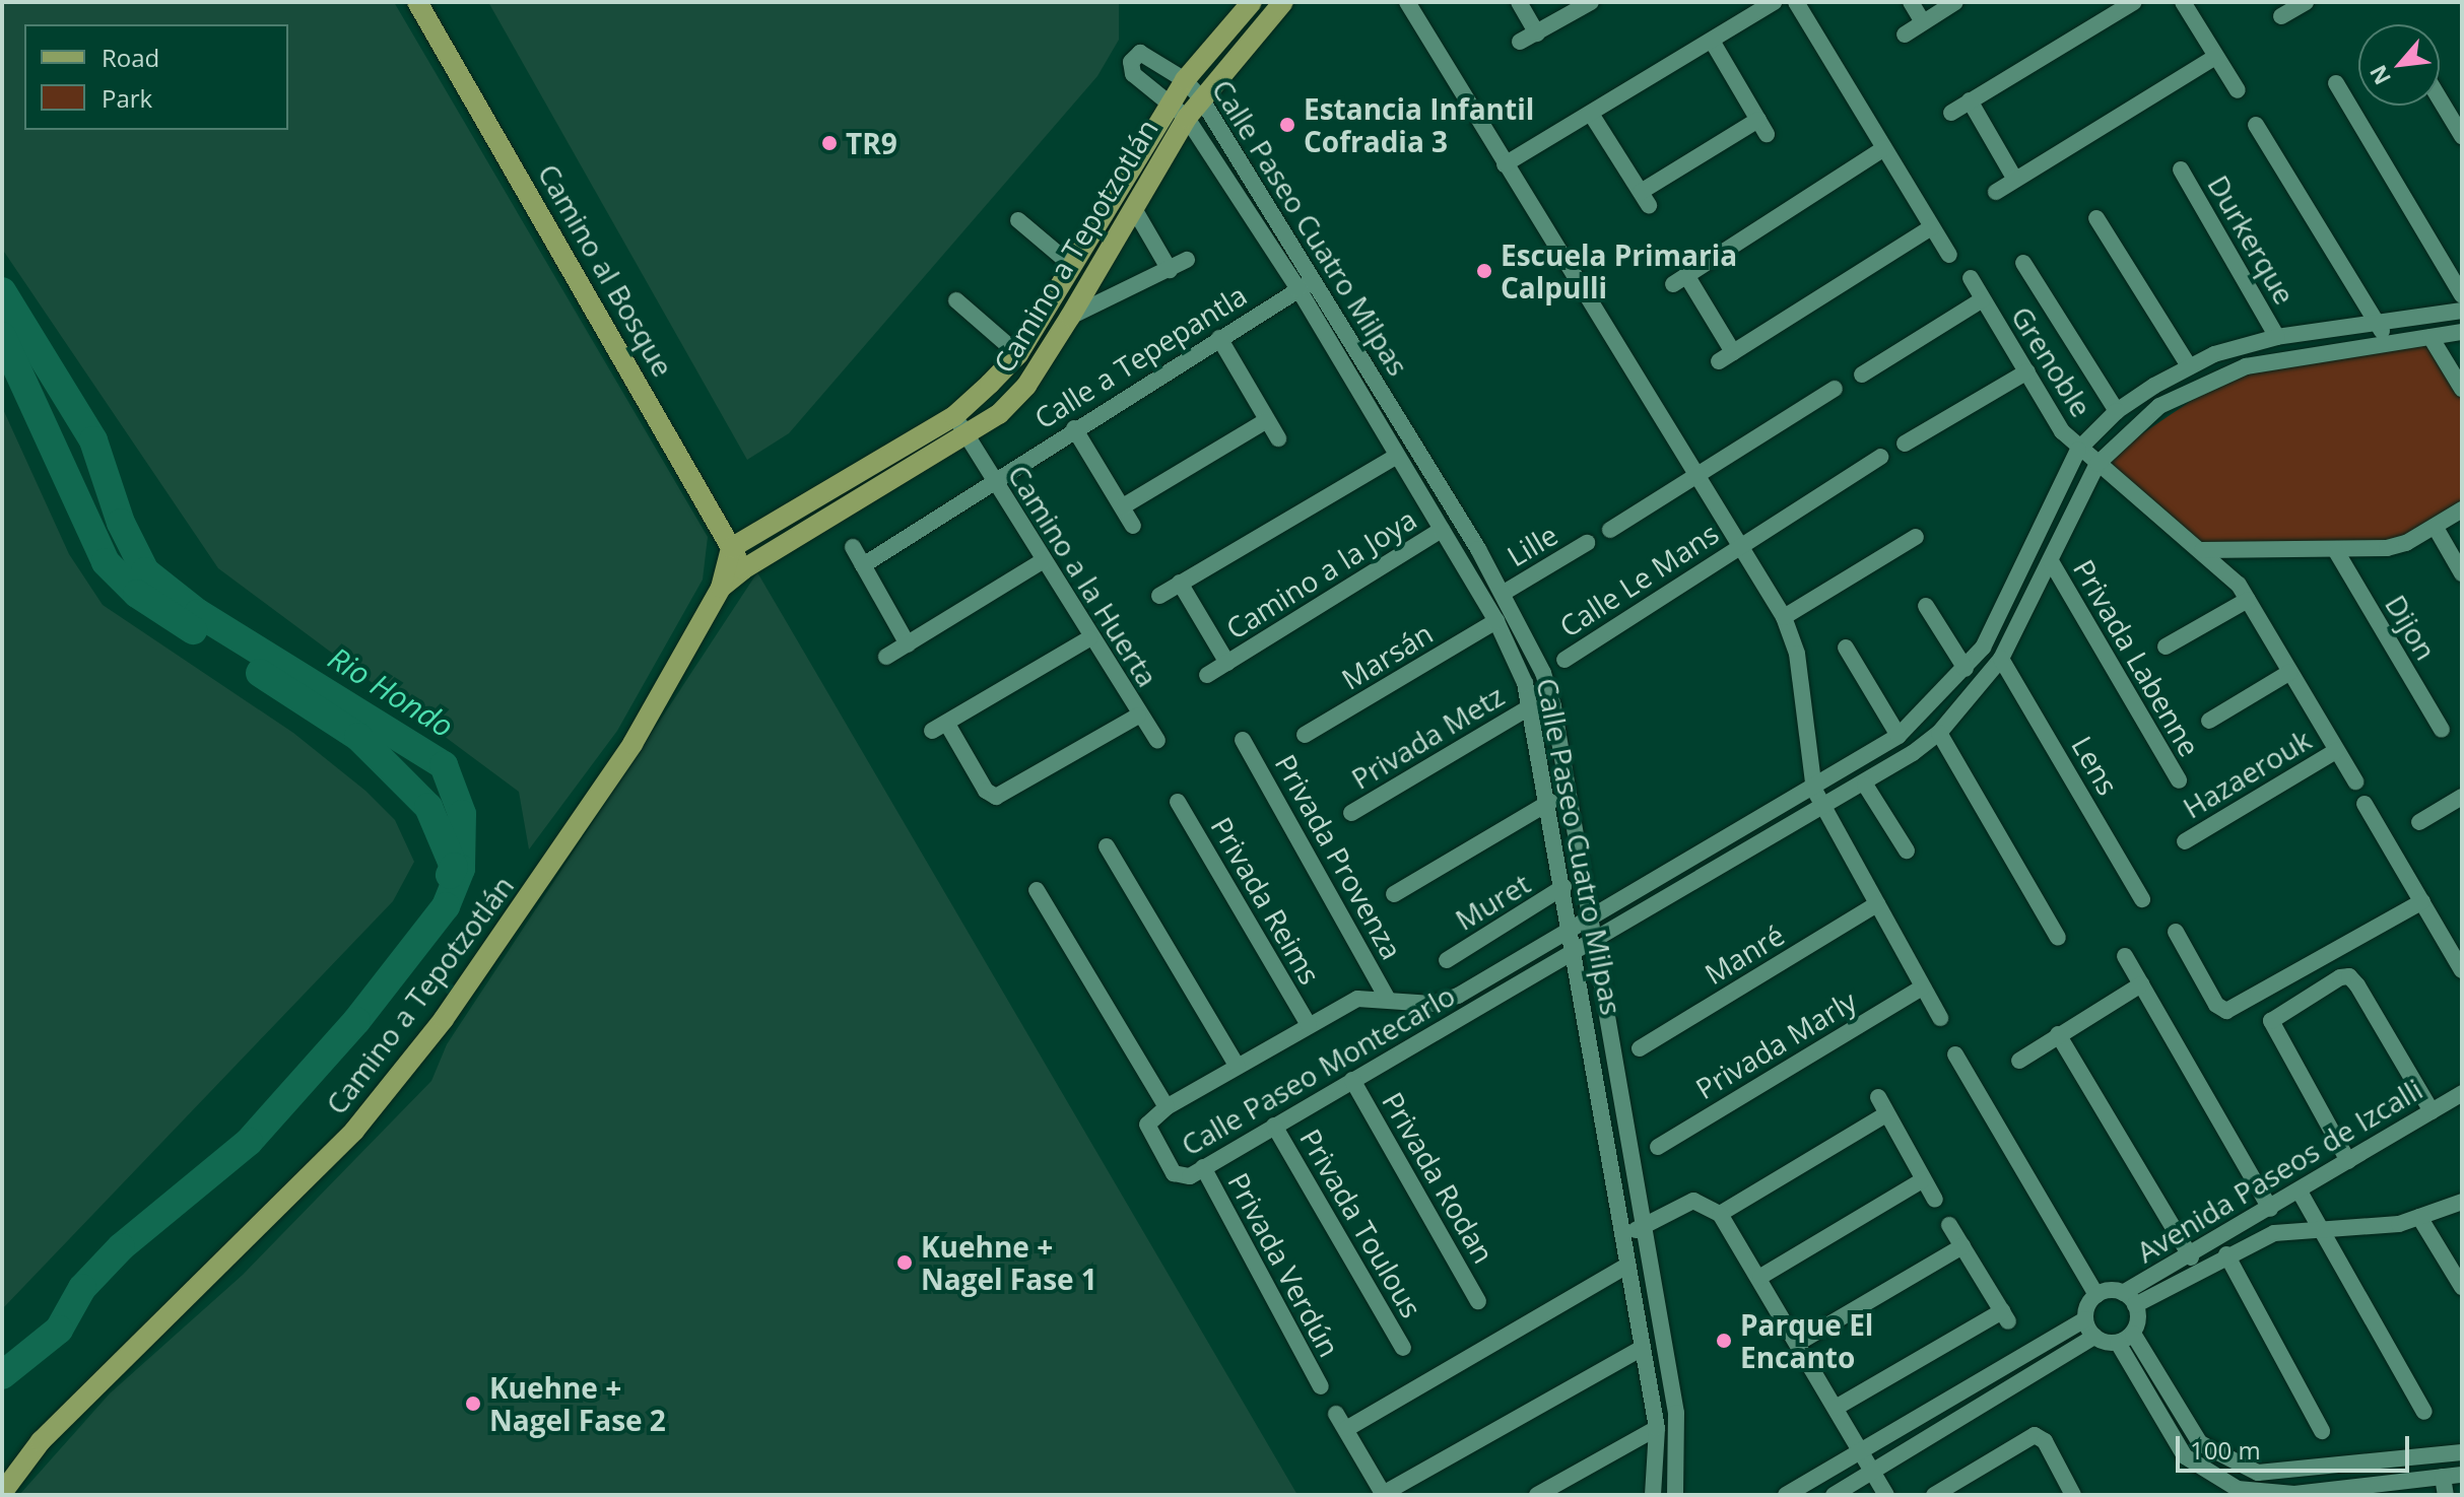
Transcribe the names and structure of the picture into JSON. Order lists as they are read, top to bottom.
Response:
{
  "streets": {
    "main road": ["Camino a Tepotzotlán", "Camino al Bosque"],
    "street": [
      "Calle Paseo Cuatro Milpas",
      "Durkerque",
      "Calle a Tepepantla",
      "Grenoble",
      "Lille",
      "Camino a la Joya",
      "Camino a la Huerta",
      "Calle Le Mans",
      "Dijon",
      "Marsán",
      "Privada Labenne",
      "Privada Metz",
      "Lens",
      "Hazaerouk",
      "Privada Provenza",
      "Privada Reims",
      "Muret",
      "Manré",
      "Privada Marly",
      "Calle Paseo Montecarlo",
      "Avenida Paseos de Izcalli",
      "Privada Rodan",
      "Privada Toulous",
      "Privada Verdún"
    ]
  },
  "crossings": [
    ["Calle Paseo Cuatro Milpas", "Camino a Tepotzotlán"],
    ["Calle Paseo Cuatro Milpas", "Calle a Tepepantla"],
    ["Calle Paseo Cuatro Milpas", "Lille"],
    ["Calle Paseo Cuatro Milpas", "Camino a la Joya"],
    ["Calle Paseo Cuatro Milpas", "Marsán"],
    ["Calle Paseo Cuatro Milpas", "Privada Metz"],
    ["Calle Paseo Cuatro Milpas", "Muret"],
    ["Calle Paseo Cuatro Milpas", "Calle Paseo Montecarlo"],
    ["Durkerque", "Calle Paseo Montecarlo"],
    ["Camino a Tepotzotlán", "Camino al Bosque"],
    ["Camino a Tepotzotlán", "Camino a la Huerta"],
    ["Calle a Tepepantla", "Camino a la Huerta"],
    ["Grenoble", "Hazaerouk"],
    ["Grenoble", "Calle Paseo Montecarlo"],
    ["Privada Labenne", "Calle Paseo Montecarlo"],
    ["Lens", "Calle Paseo Montecarlo"],
    ["Privada Provenza", "Calle Paseo Montecarlo"],
    ["Privada Reims", "Calle Paseo Montecarlo"],
    ["Calle Paseo Montecarlo", "Privada Rodan"],
    ["Calle Paseo Montecarlo", "Privada Toulous"],
    ["Calle Paseo Montecarlo", "Privada Verdún"]
  ],
  "water": ["Rio Hondo"],
  "places": [
    "Estancia Infantil Cofradia 3",
    "TR9",
    "Escuela Primaria Calpulli",
    "Kuehne + Nagel Fase 1",
    "Parque El Encanto",
    "Kuehne + Nagel Fase 2"
  ],
  "legend": ["Road", "Park"],
  "scale_bar": "100 m",
  "north": "bottom left"
}
